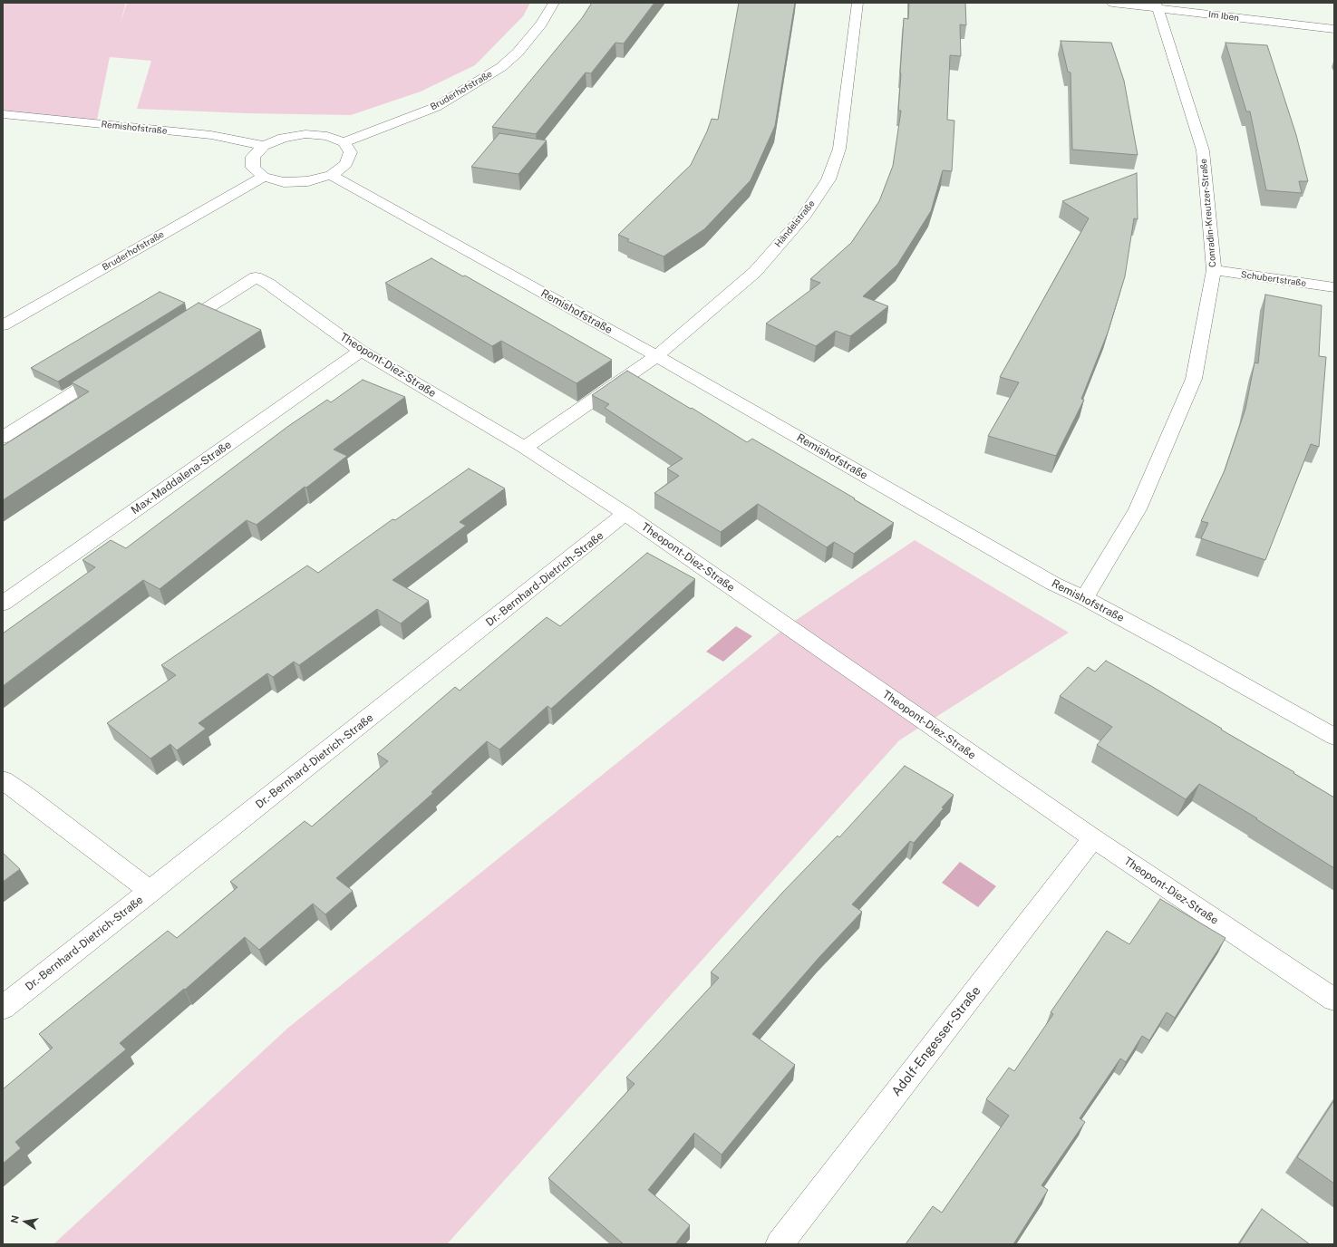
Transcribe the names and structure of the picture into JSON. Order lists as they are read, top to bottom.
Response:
{
  "streets": {
    "street": [
      "Im Iben",
      "Bruderhofstraße",
      "Remishofstraße",
      "Conradin-Kreutzer-Straße",
      "Händelstraße",
      "Schubertstraße",
      "Theopont-Diez-Straße",
      "Max-Maddalena-Straße",
      "Dr.-Bernhard-Dietrich-Straße",
      "Adolf-Engesser-Straße"
    ]
  },
  "crossings": [
    ["Im Iben", "Conradin-Kreutzer-Straße"],
    ["Remishofstraße", "Conradin-Kreutzer-Straße"],
    ["Remishofstraße", "Händelstraße"],
    ["Conradin-Kreutzer-Straße", "Schubertstraße"],
    ["Theopont-Diez-Straße", "Max-Maddalena-Straße"],
    ["Theopont-Diez-Straße", "Dr.-Bernhard-Dietrich-Straße"],
    ["Theopont-Diez-Straße", "Adolf-Engesser-Straße"]
  ],
  "north": "left"
}
